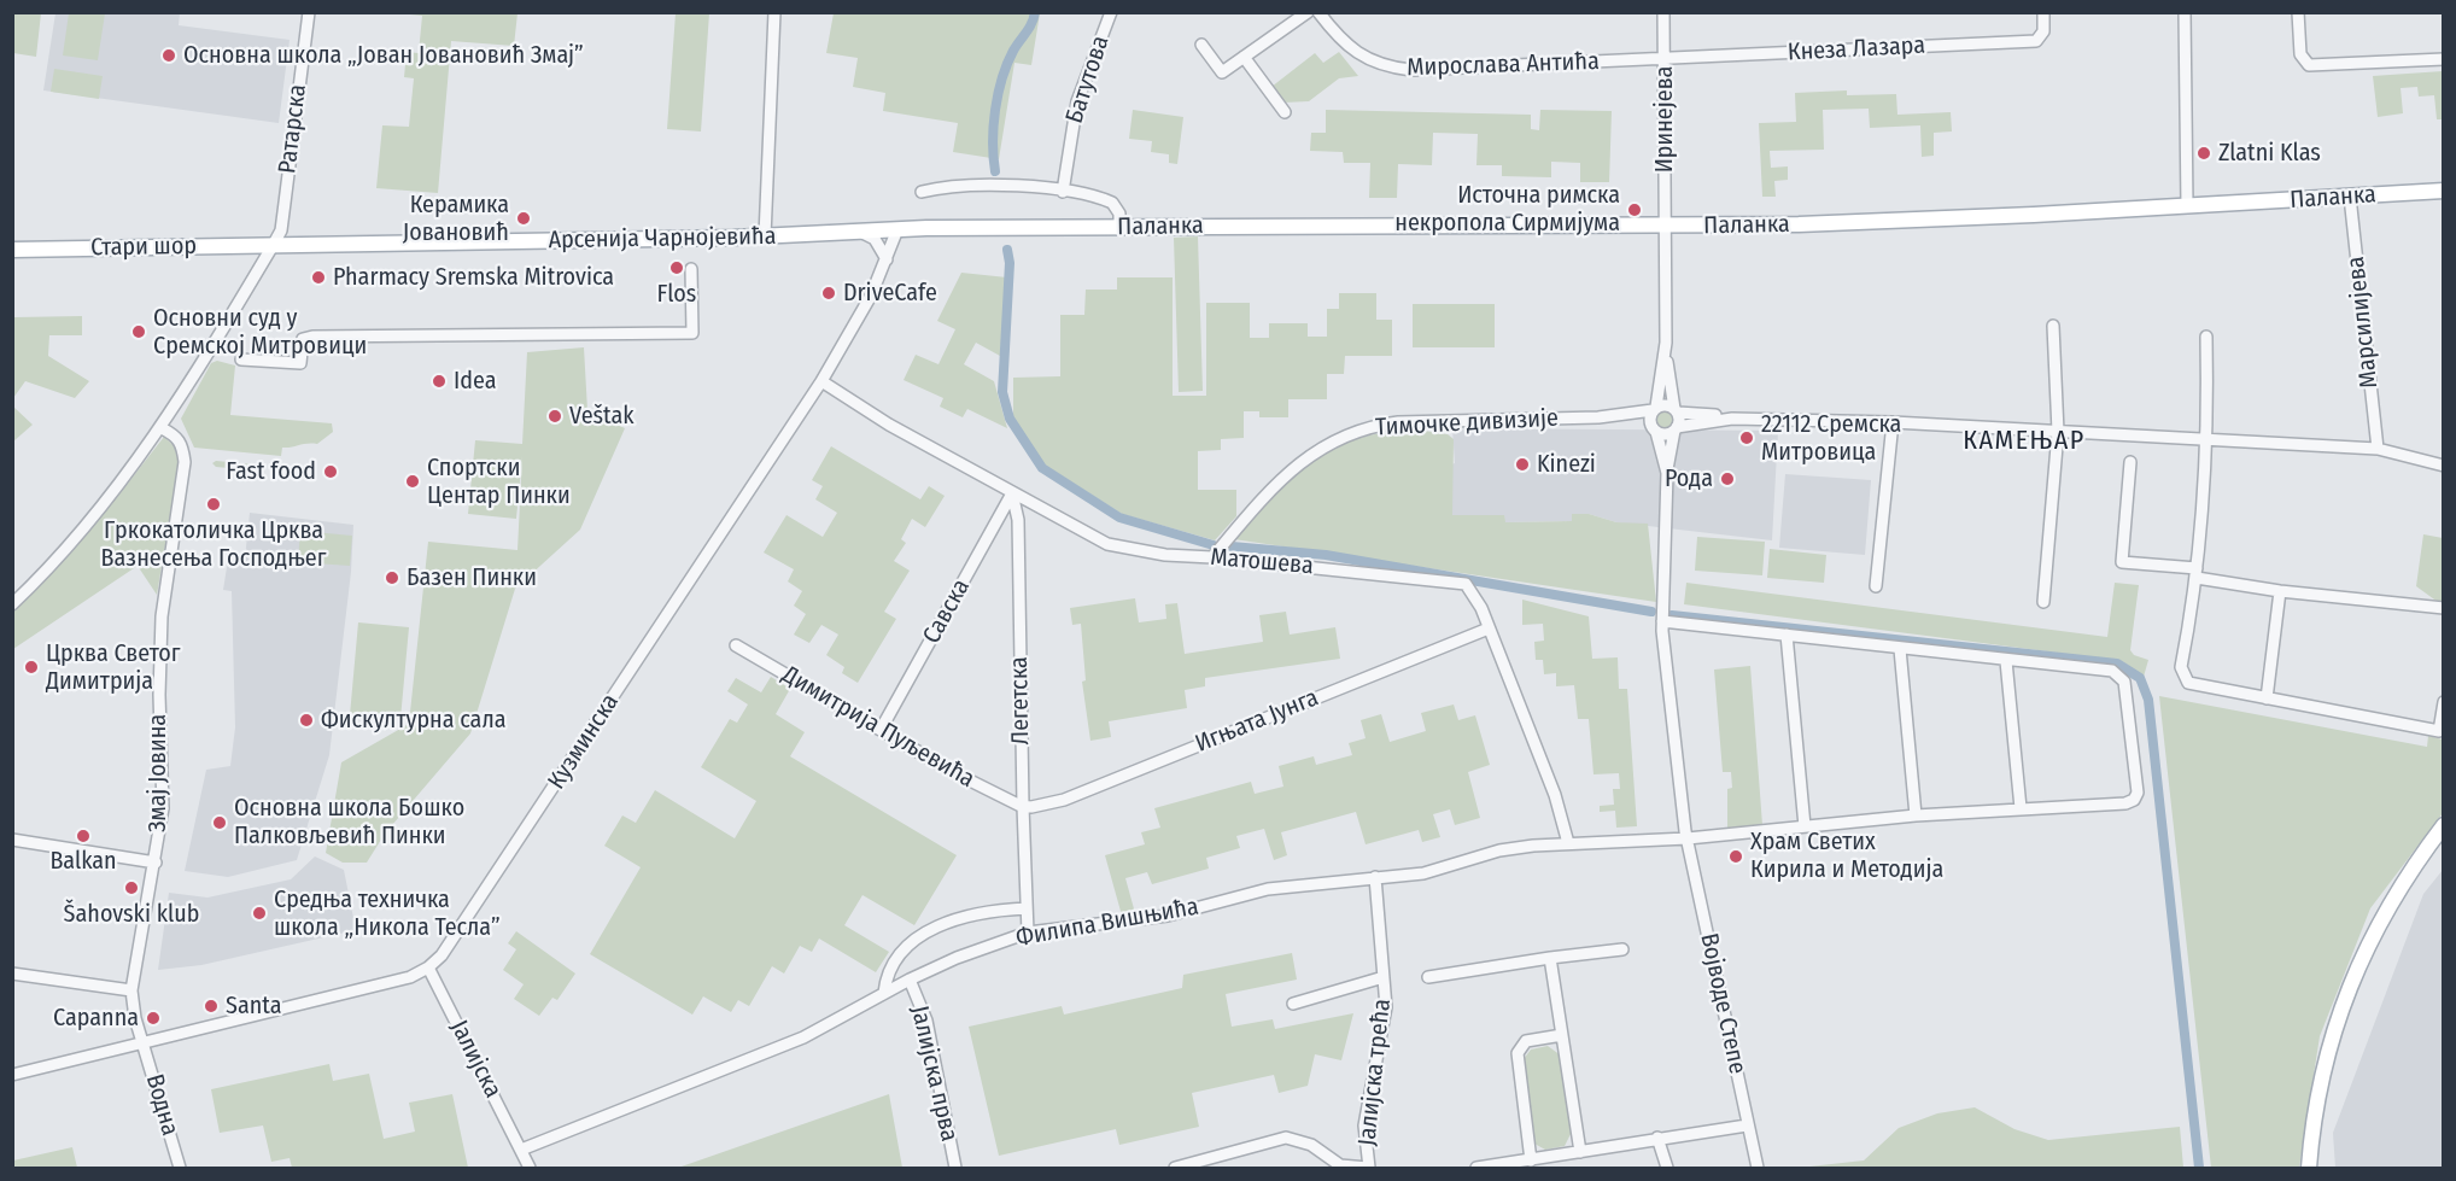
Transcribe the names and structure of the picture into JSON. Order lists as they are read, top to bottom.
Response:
{
  "streets": {
    "main road": ["Паланка", "Арсенија Чарнојевића", "Стари шор"],
    "street": [
      "Кнеза Лазара",
      "Мирослава Антића",
      "Батутова",
      "Иринејева",
      "Ратарска",
      "Марсилијева",
      "Тимочке дивизије",
      "Матошева",
      "Савска",
      "Легетска",
      "Игњата Јунга",
      "Димитрија Пуљевића",
      "Кузминска",
      "Змај Јовина",
      "Филипа Вишњића",
      "Војводе Степе",
      "Јалијска",
      "Јалијска трећа",
      "Јалијска прва",
      "Водна"
    ]
  },
  "crossings": [
    ["Кнеза Лазара", "Мирослава Антића"],
    ["Кнеза Лазара", "Иринејева"],
    ["Мирослава Антића", "Иринејева"],
    ["Иринејева", "Паланка"],
    ["Ратарска", "Арсенија Чарнојевића"],
    ["Ратарска", "Стари шор"],
    ["Ратарска", "Змај Јовина"],
    ["Паланка", "Арсенија Чарнојевића"],
    ["Паланка", "Марсилијева"],
    ["Арсенија Чарнојевића", "Стари шор"],
    ["Арсенија Чарнојевића", "Кузминска"],
    ["Тимочке дивизије", "Матошева"],
    ["Тимочке дивизије", "Војводе Степе"],
    ["Матошева", "Савска"],
    ["Матошева", "Легетска"],
    ["Матошева", "Игњата Јунга"],
    ["Матошева", "Кузминска"],
    ["Матошева", "Филипа Вишњића"],
    ["Савска", "Легетска"],
    ["Савска", "Димитрија Пуљевића"],
    ["Легетска", "Игњата Јунга"],
    ["Легетска", "Димитрија Пуљевића"],
    ["Легетска", "Филипа Вишњића"],
    ["Игњата Јунга", "Димитрија Пуљевића"],
    ["Кузминска", "Змај Јовина"],
    ["Кузминска", "Јалијска"],
    ["Кузминска", "Водна"],
    ["Змај Јовина", "Водна"],
    ["Филипа Вишњића", "Војводе Степе"],
    ["Филипа Вишњића", "Јалијска"],
    ["Филипа Вишњића", "Јалијска трећа"],
    ["Филипа Вишњића", "Јалијска прва"]
  ],
  "districts": ["КАМЕЊАР"],
  "places": [
    "Основна школа „Јован Јовановић Змај”",
    "Zlatni Klas",
    "Источна римска некропола Сирмијума",
    "Керамика Јовановић",
    "Flos",
    "Pharmacy Sremska Mitrovica",
    "DriveCafe",
    "Основни суд у Сремској Митровици",
    "Idea",
    "Veštak",
    "22112 Сремска Митровица",
    "Kinezi",
    "Fast food",
    "Рода",
    "Спортски Центар Пинки",
    "Гркокатоличка Црква Вазнесења Господњег",
    "Базен Пинки",
    "Црква Светог Димитрија",
    "Фискултурна сала",
    "Основна школа Бошко Палковљевић Пинки",
    "Balkan",
    "Храм Светих Кирила и Методија",
    "Šahovski klub",
    "Средња техничка школа „Никола Тесла”",
    "Santa",
    "Capanna"
  ]
}
